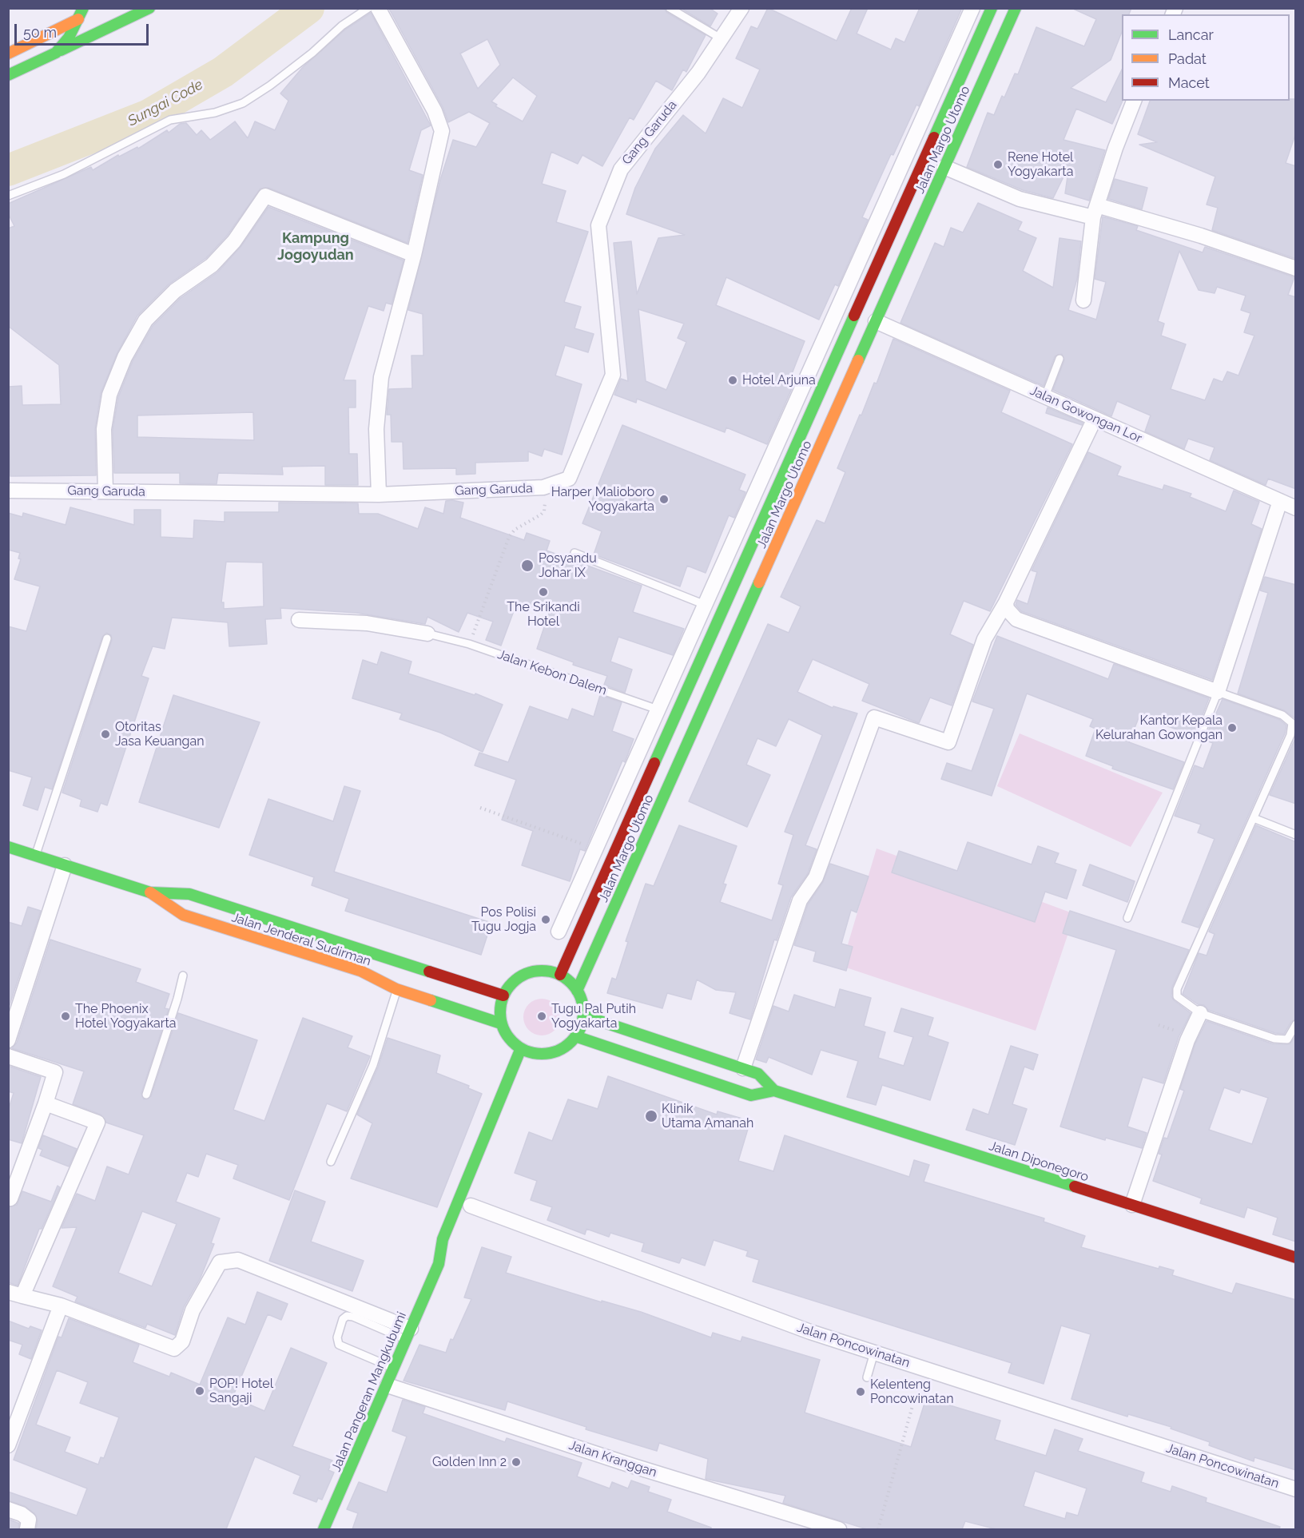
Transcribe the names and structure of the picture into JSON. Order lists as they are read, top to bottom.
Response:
{
  "streets": {
    "main road": [
      "Jalan Margo Utomo",
      "Jalan Jenderal Sudirman",
      "Jalan Diponegoro",
      "Jalan Pangeran Mangkubumi"
    ],
    "street": [
      "Gang Garuda",
      "Jalan Gowongan Lor",
      "Jalan Poncowinatan",
      "Jalan Kranggan"
    ],
    "lane": ["Jalan Kebon Dalem"]
  },
  "crossings": [
    ["Jalan Margo Utomo", "Jalan Gowongan Lor"],
    ["Jalan Margo Utomo", "Jalan Kebon Dalem"],
    ["Jalan Margo Utomo", "Jalan Jenderal Sudirman"],
    ["Jalan Margo Utomo", "Jalan Diponegoro"],
    ["Jalan Margo Utomo", "Jalan Pangeran Mangkubumi"],
    ["Jalan Jenderal Sudirman", "Jalan Diponegoro"],
    ["Jalan Jenderal Sudirman", "Jalan Pangeran Mangkubumi"],
    ["Jalan Diponegoro", "Jalan Pangeran Mangkubumi"],
    ["Jalan Pangeran Mangkubumi", "Jalan Kranggan"]
  ],
  "districts": ["Kampung Jogoyudan"],
  "water": ["Sungai Code"],
  "places": [
    "Rene Hotel Yogyakarta",
    "Hotel Arjuna",
    "Harper Malioboro Yogyakarta",
    "Posyandu Johar IX",
    "The Srikandi Hotel",
    "Kantor Kepala Kelurahan Gowongan",
    "Otoritas Jasa Keuangan",
    "Pos Polisi Tugu Jogja",
    "The Phoenix Hotel Yogyakarta",
    "Tugu Pal Putih Yogyakarta",
    "Klinik Utama Amanah",
    "POP! Hotel Sangaji",
    "Kelenteng Poncowinatan",
    "Golden Inn 2"
  ],
  "legend": ["Lancar", "Padat", "Macet"],
  "scale_bar": "50 m"
}
